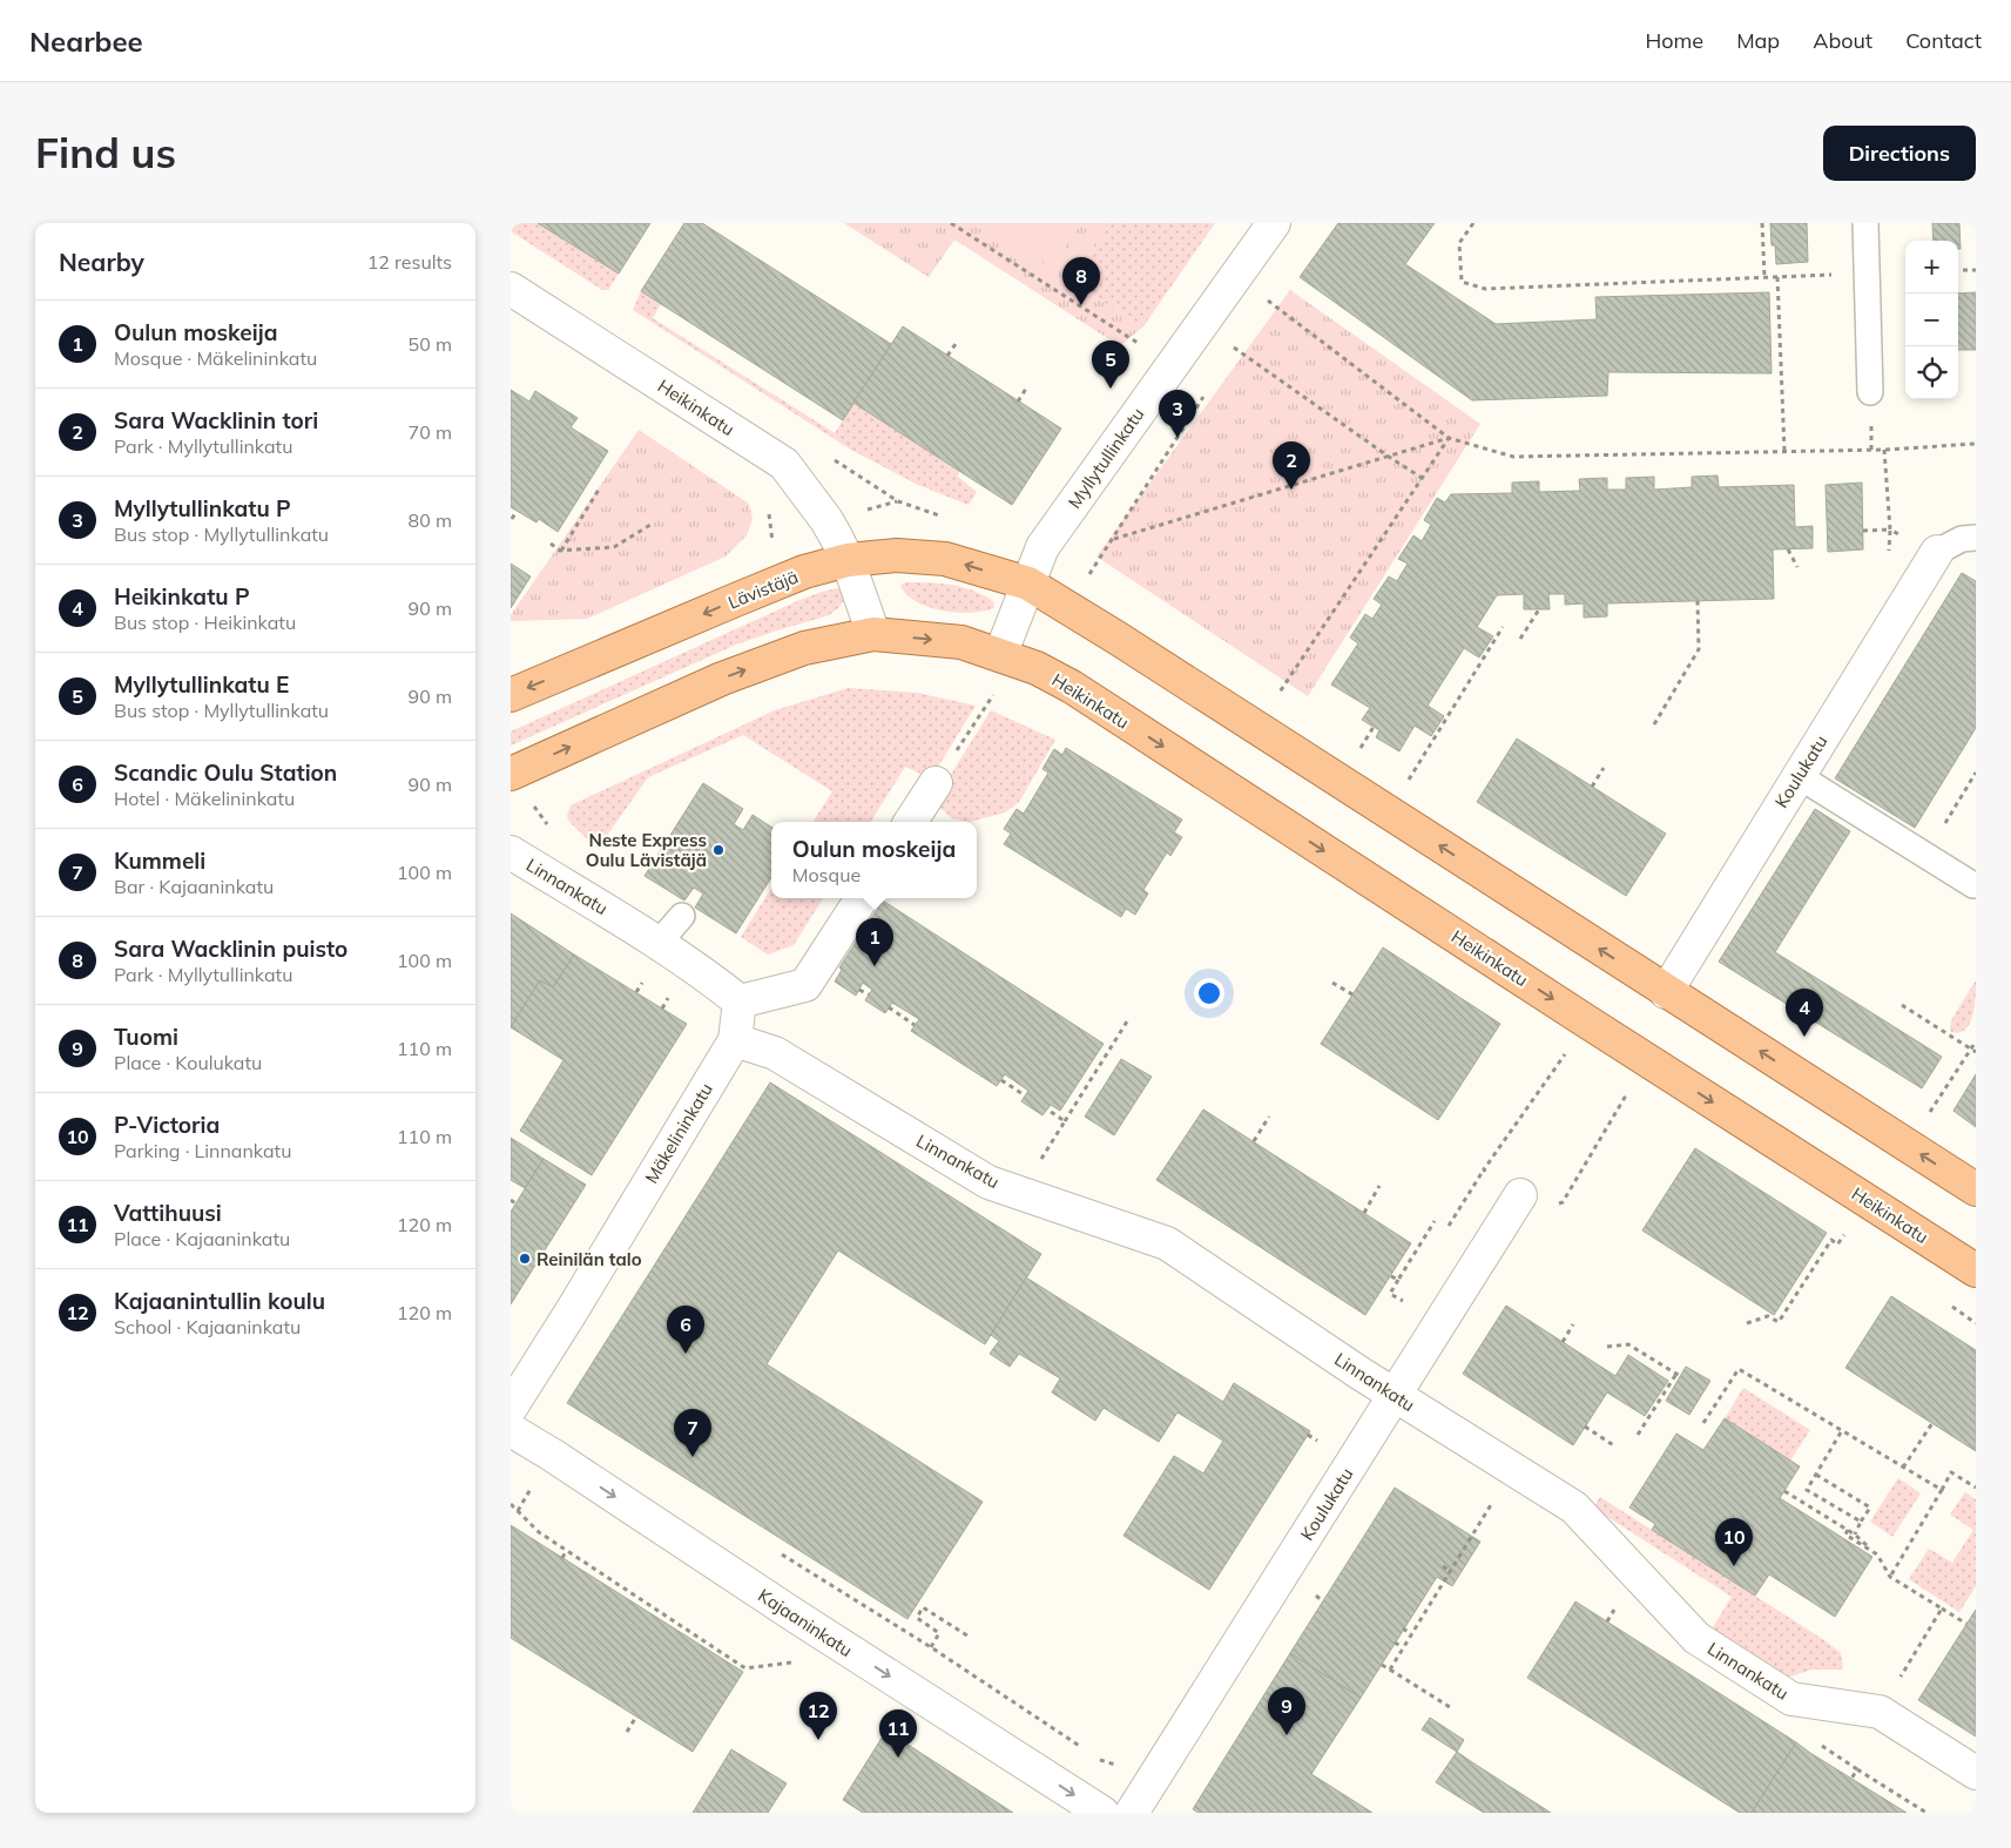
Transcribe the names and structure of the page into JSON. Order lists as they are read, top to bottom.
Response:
{
  "streets": {
    "main road": ["Heikinkatu", "Lävistäjä"],
    "street": [
      "Myllytullinkatu",
      "Koulukatu",
      "Linnankatu",
      "Mäkelininkatu",
      "Kajaaninkatu"
    ]
  },
  "crossings": [
    ["Heikinkatu", "Myllytullinkatu"],
    ["Heikinkatu", "Lävistäjä"],
    ["Myllytullinkatu", "Lävistäjä"],
    ["Koulukatu", "Linnankatu"],
    ["Linnankatu", "Mäkelininkatu"]
  ],
  "one_way": ["Heikinkatu", "Kajaaninkatu"],
  "places": ["Neste Express Oulu Lävistäjä", "Reinilän talo"],
  "page": {
    "header": "Nearbee",
    "nav": [
      "Home",
      "Map",
      "About",
      "Contact"
    ],
    "buttons": "Directions",
    "title": "Find us",
    "heading": ["Nearby", "12 results"],
    "map_buttons": ["+", "−"],
    "pins": [
      "8",
      "5",
      "3",
      "2",
      "1",
      "4",
      "6",
      "7",
      "10",
      "9",
      "12",
      "11"
    ],
    "list": [
      {
        "mark": "1",
        "name": "Oulun moskeija",
        "note": "Mosque · Mäkelininkatu",
        "value": "50 m"
      },
      {
        "mark": "2",
        "name": "Sara Wacklinin tori",
        "note": "Park · Myllytullinkatu",
        "value": "70 m"
      },
      {
        "mark": "3",
        "name": "Myllytullinkatu P",
        "note": "Bus stop · Myllytullinkatu",
        "value": "80 m"
      },
      {
        "mark": "4",
        "name": "Heikinkatu P",
        "note": "Bus stop · Heikinkatu",
        "value": "90 m"
      },
      {
        "mark": "5",
        "name": "Myllytullinkatu E",
        "note": "Bus stop · Myllytullinkatu",
        "value": "90 m"
      },
      {
        "mark": "6",
        "name": "Scandic Oulu Station",
        "note": "Hotel · Mäkelininkatu",
        "value": "90 m"
      },
      {
        "mark": "7",
        "name": "Kummeli",
        "note": "Bar · Kajaaninkatu",
        "value": "100 m"
      },
      {
        "mark": "8",
        "name": "Sara Wacklinin puisto",
        "note": "Park · Myllytullinkatu",
        "value": "100 m"
      },
      {
        "mark": "9",
        "name": "Tuomi",
        "note": "Place · Koulukatu",
        "value": "110 m"
      },
      {
        "mark": "10",
        "name": "P-Victoria",
        "note": "Parking · Linnankatu",
        "value": "110 m"
      },
      {
        "mark": "11",
        "name": "Vattihuusi",
        "note": "Place · Kajaaninkatu",
        "value": "120 m"
      },
      {
        "mark": "12",
        "name": "Kajaanintullin koulu",
        "note": "School · Kajaaninkatu",
        "value": "120 m"
      }
    ],
    "popup": ["Oulun moskeija", "Mosque"]
  }
}
